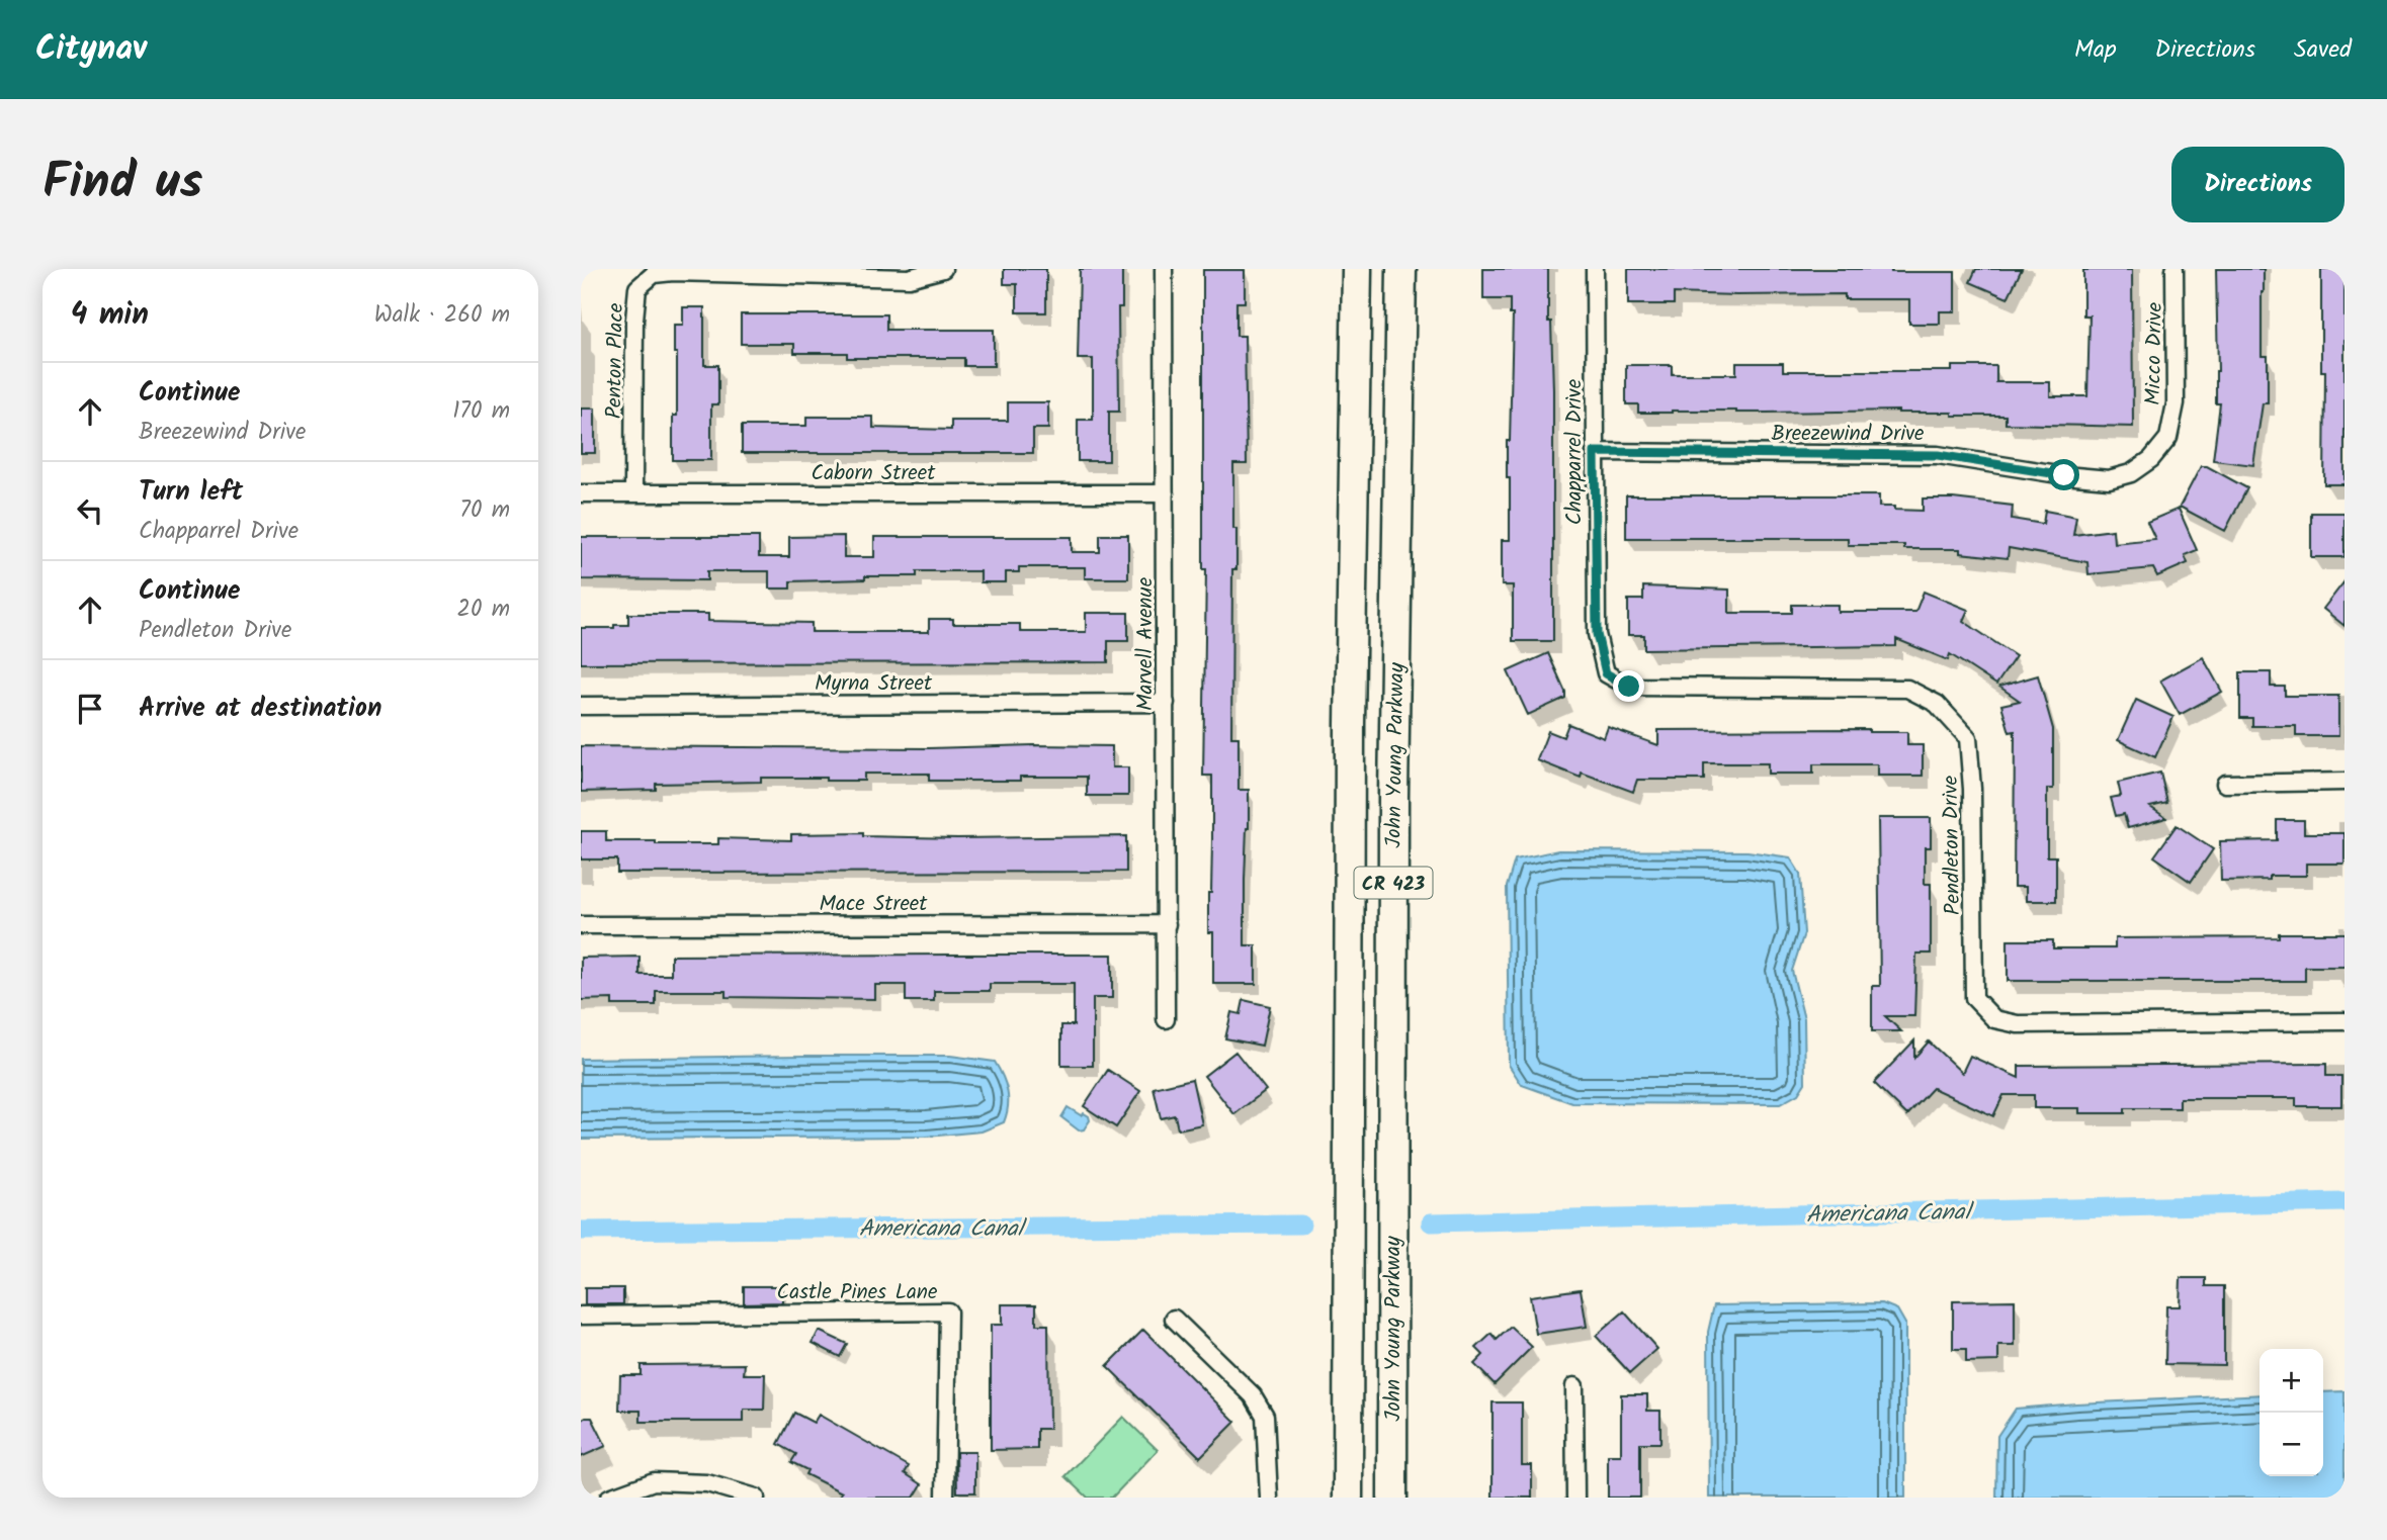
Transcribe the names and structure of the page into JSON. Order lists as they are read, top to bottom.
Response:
{
  "streets": {
    "highway": ["John Young Parkway", "CR 423"],
    "street": [
      "Micco Drive",
      "Penton Place",
      "Breezewind Drive",
      "Chapparrel Drive",
      "Caborn Street",
      "Marvell Avenue",
      "Myrna Street",
      "Pendleton Drive",
      "Mace Street",
      "Castle Pines Lane"
    ]
  },
  "crossings": [
    ["Micco Drive", "Breezewind Drive"],
    ["Penton Place", "Caborn Street"],
    ["Breezewind Drive", "Chapparrel Drive"],
    ["Chapparrel Drive", "Pendleton Drive"],
    ["Caborn Street", "Marvell Avenue"],
    ["Marvell Avenue", "Myrna Street"],
    ["Marvell Avenue", "Mace Street"]
  ],
  "water": ["Americana Canal"],
  "page": {
    "header": "Citynav",
    "nav": ["Map", "Directions", "Saved"],
    "title": "Find us",
    "buttons": "Directions",
    "heading": ["4 min", "Walk · 260 m"],
    "list": [
      ["Continue", "Breezewind Drive", "170 m"],
      ["Turn left", "Chapparrel Drive", "70 m"],
      ["Continue", "Pendleton Drive", "20 m"],
      "Arrive at destination"
    ],
    "map_buttons": ["+", "−"]
  }
}
